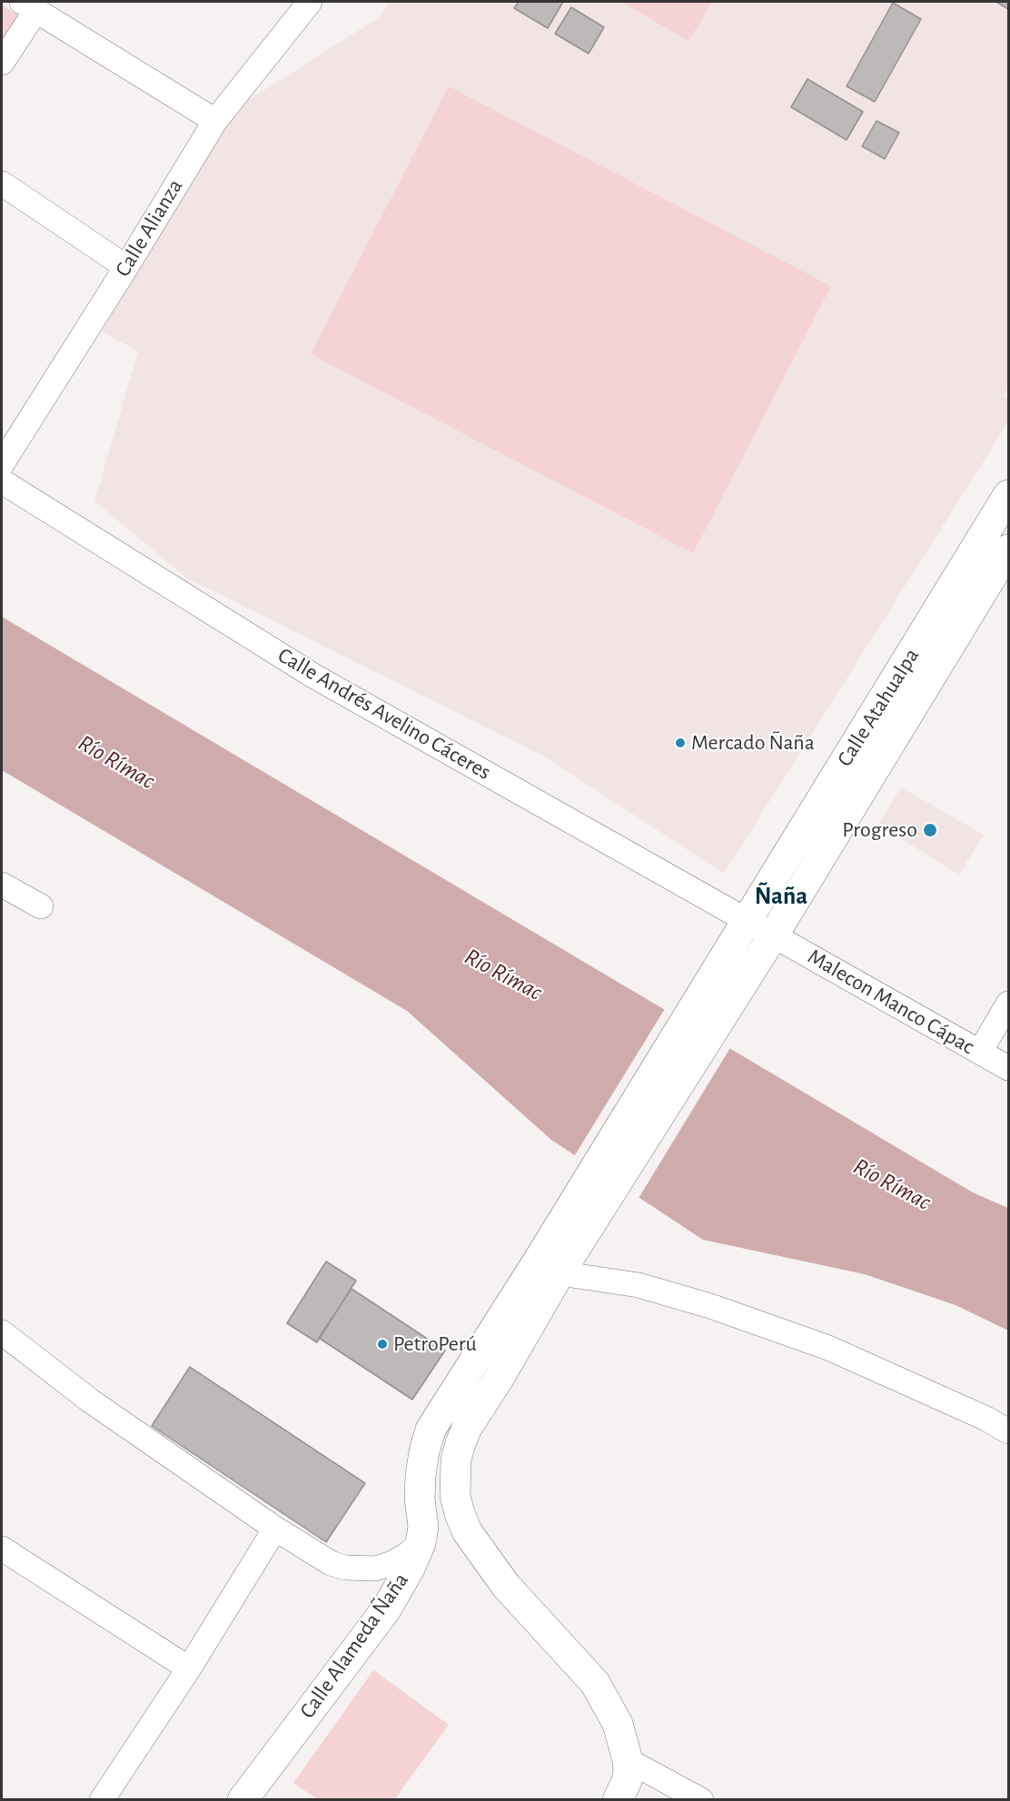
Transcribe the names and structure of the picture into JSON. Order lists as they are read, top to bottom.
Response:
{
  "streets": {
    "street": [
      "Calle Alianza",
      "Calle Atahualpa",
      "Calle Andrés Avelino Cáceres",
      "Malecon Manco Cápac",
      "Calle Alameda Ñaña"
    ]
  },
  "crossings": [
    ["Calle Atahualpa", "Calle Andrés Avelino Cáceres"],
    ["Calle Atahualpa", "Malecon Manco Cápac"],
    ["Calle Andrés Avelino Cáceres", "Malecon Manco Cápac"]
  ],
  "districts": ["Ñaña"],
  "water": ["Río Rímac"],
  "places": ["Mercado Ñaña", "Progreso", "PetroPerú"]
}
